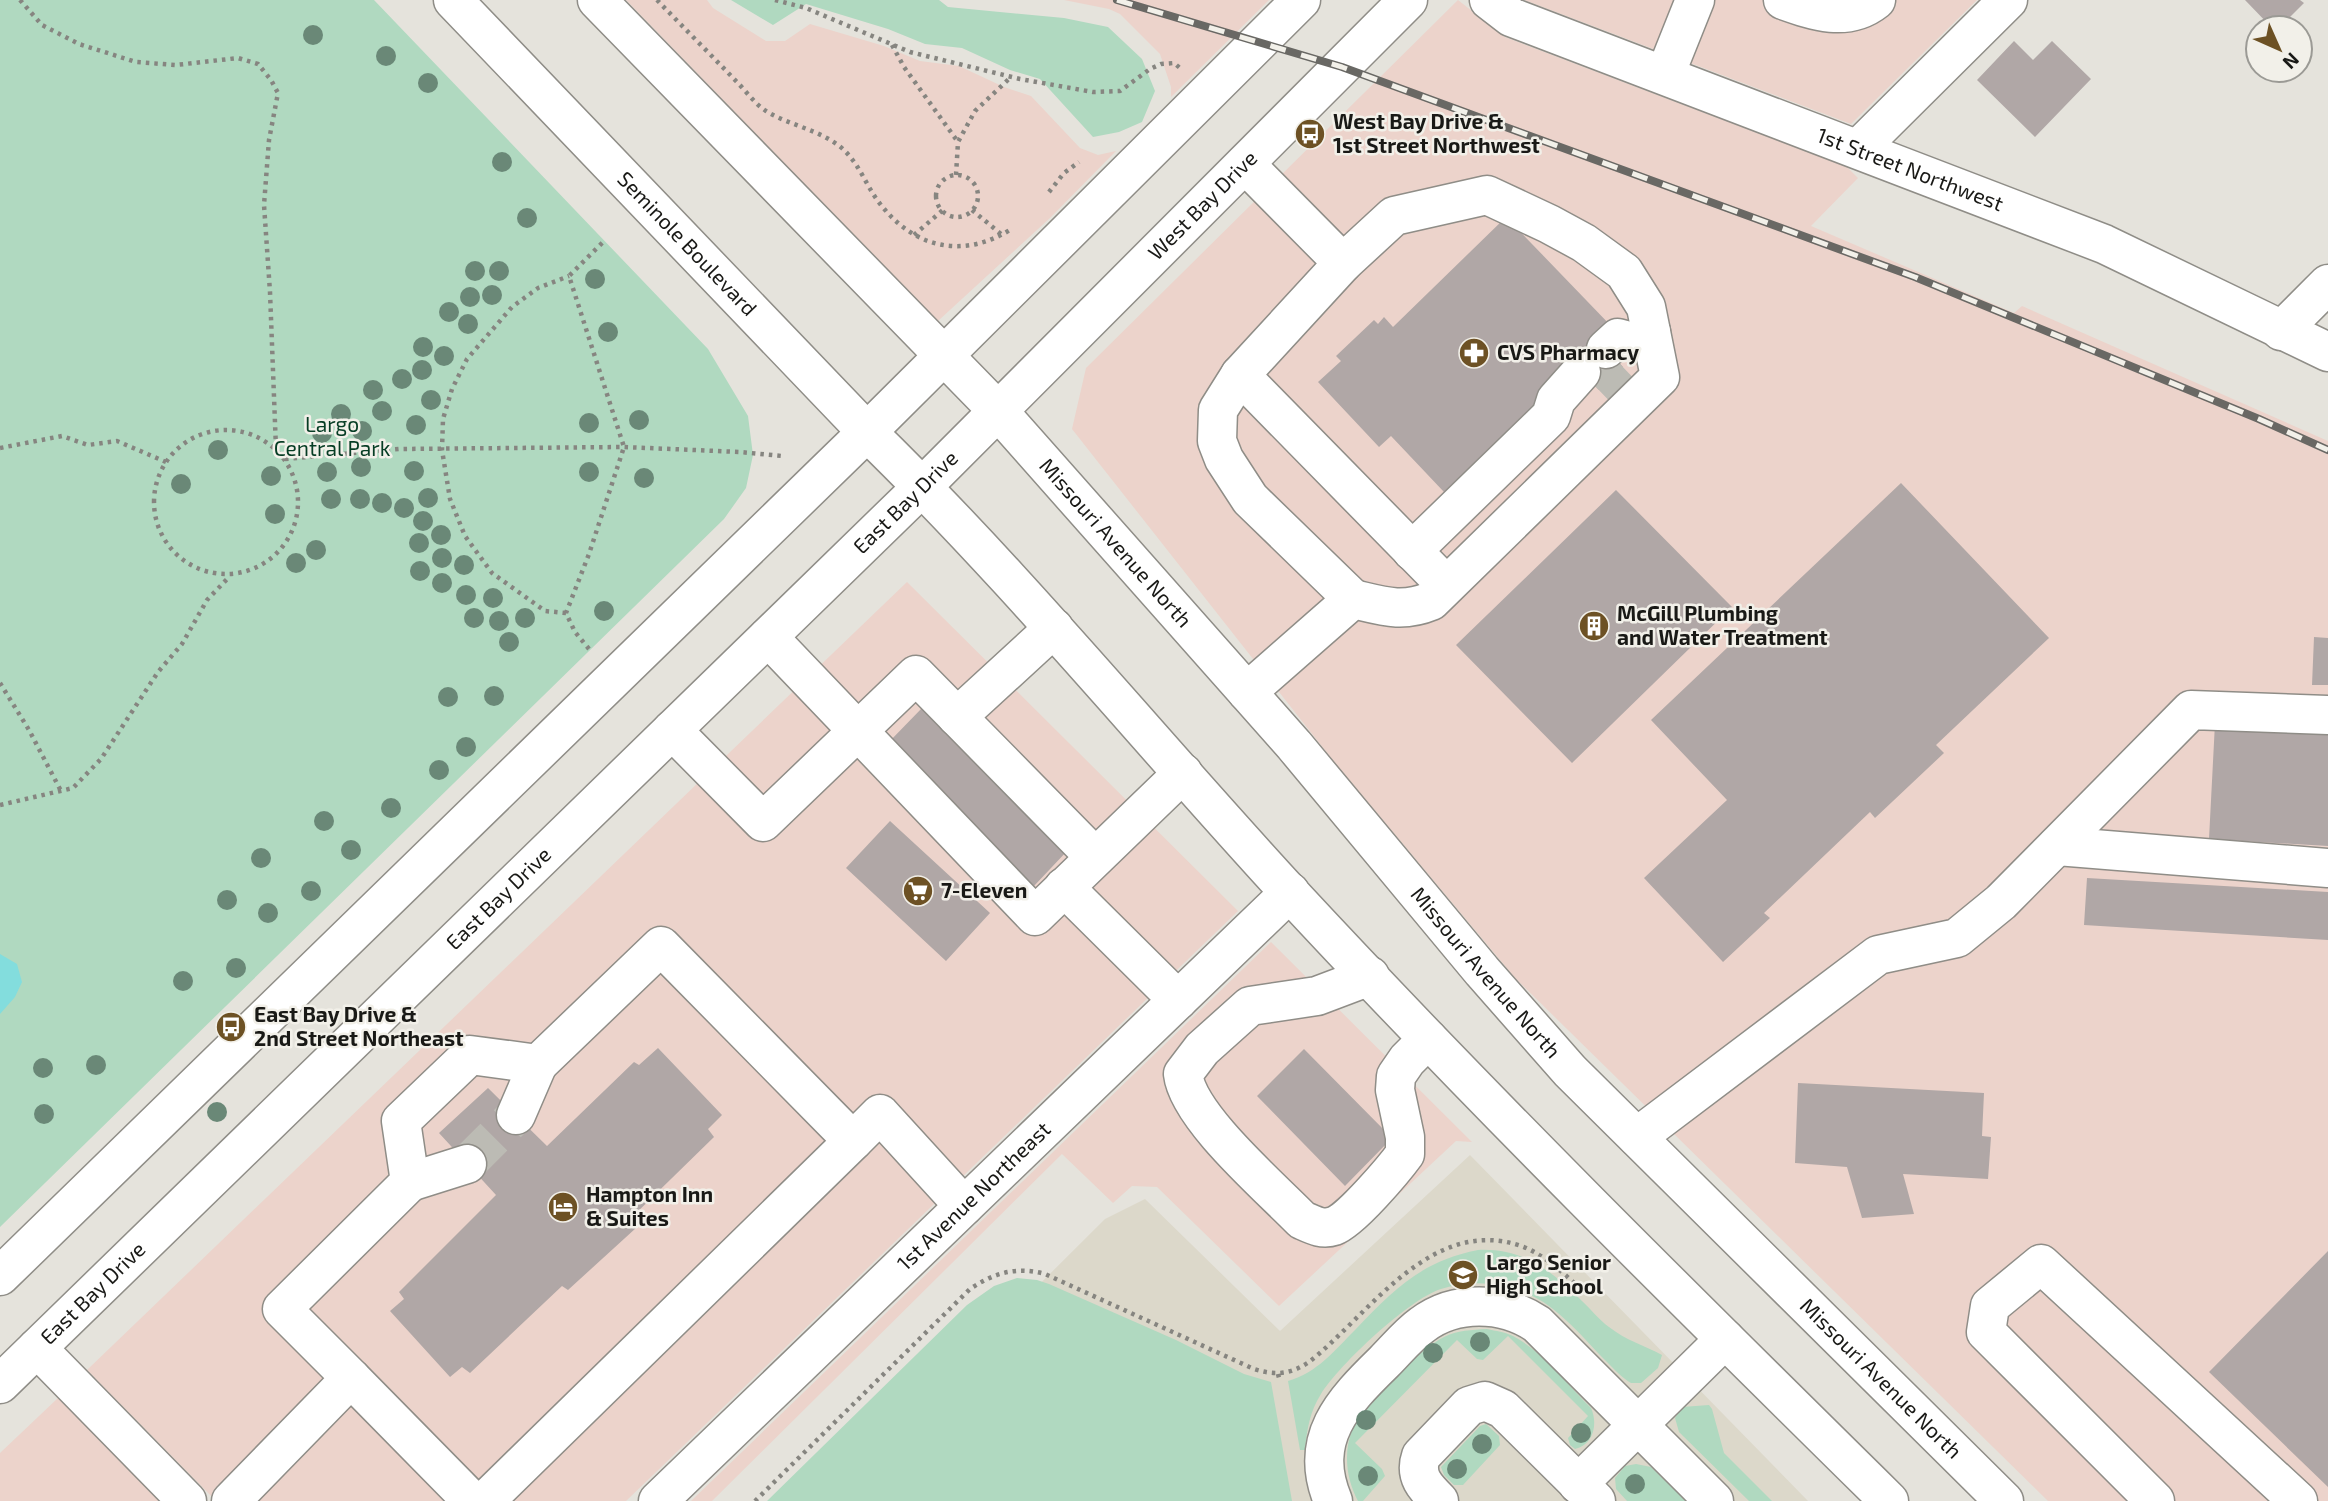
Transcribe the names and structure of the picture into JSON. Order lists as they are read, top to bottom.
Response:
{
  "streets": {
    "main road": [
      "1st Street Northwest",
      "West Bay Drive",
      "Seminole Boulevard",
      "East Bay Drive",
      "Missouri Avenue North",
      "1st Avenue Northeast"
    ]
  },
  "crossings": [
    ["West Bay Drive", "East Bay Drive"],
    ["West Bay Drive", "Missouri Avenue North"],
    ["Seminole Boulevard", "East Bay Drive"],
    ["East Bay Drive", "Missouri Avenue North"]
  ],
  "parks": ["Largo Central Park"],
  "places": {
    "bus stop": ["West Bay Drive & 1st Street Northwest", "East Bay Drive & 2nd Street Northeast"],
    "pharmacy": ["CVS Pharmacy"],
    "building": ["McGill Plumbing and Water Treatment"],
    "supermarket": ["7-Eleven"],
    "hotel": ["Hampton Inn & Suites"],
    "school or university": ["Largo Senior High School"]
  },
  "north": "bottom right"
}
